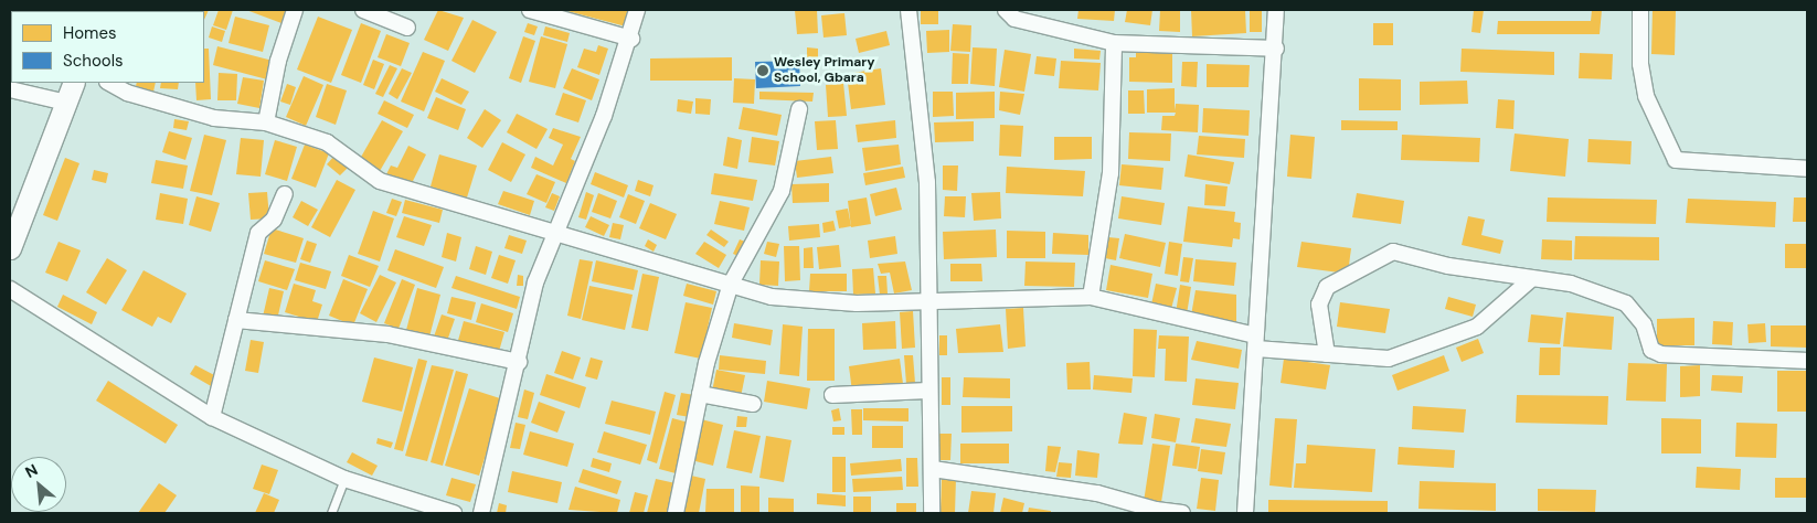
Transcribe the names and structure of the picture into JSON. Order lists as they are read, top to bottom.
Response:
{
  "places": ["Wesley Primary School, Gbara"],
  "legend": ["Homes", "Schools"],
  "north": "top left"
}
